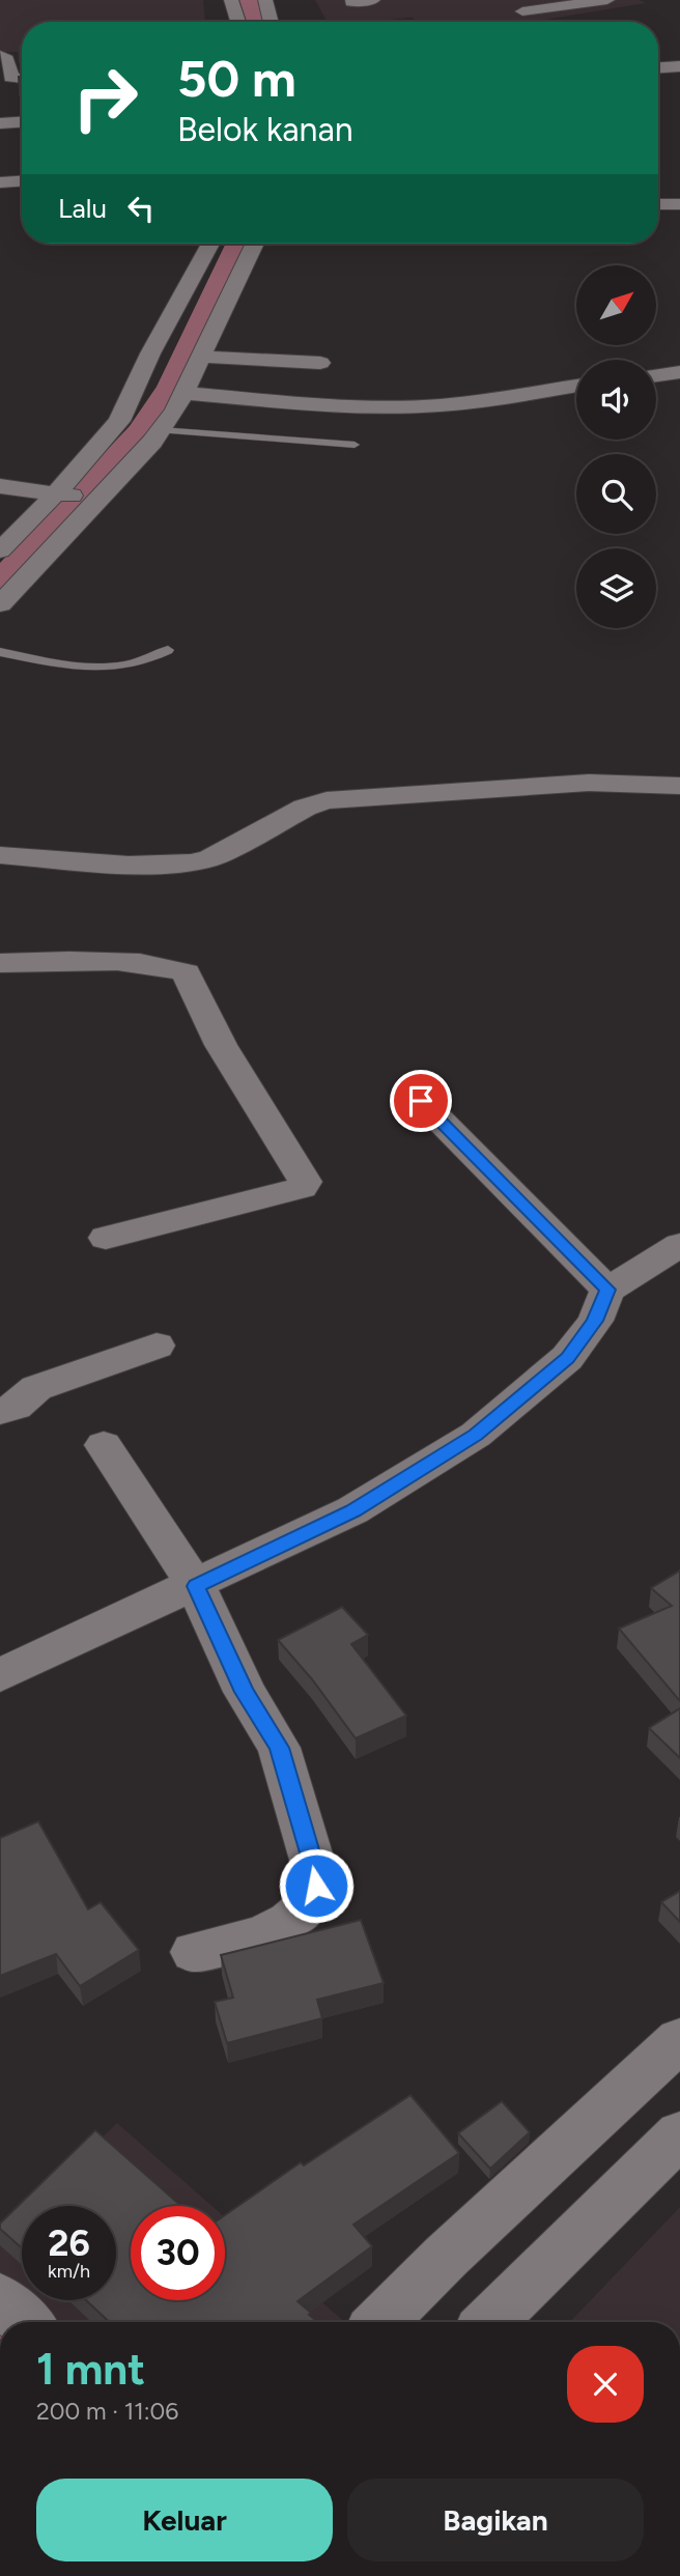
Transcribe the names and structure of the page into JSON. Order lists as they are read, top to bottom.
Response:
{
  "north": "top right",
  "page": {
    "turn": ["50 m", "Belok kanan"],
    "then": "Lalu",
    "speed": "26 km/h",
    "limit": "30",
    "heading": ["1 mnt", "200 m · 11:06"],
    "buttons": ["Keluar", "Bagikan"]
  }
}
